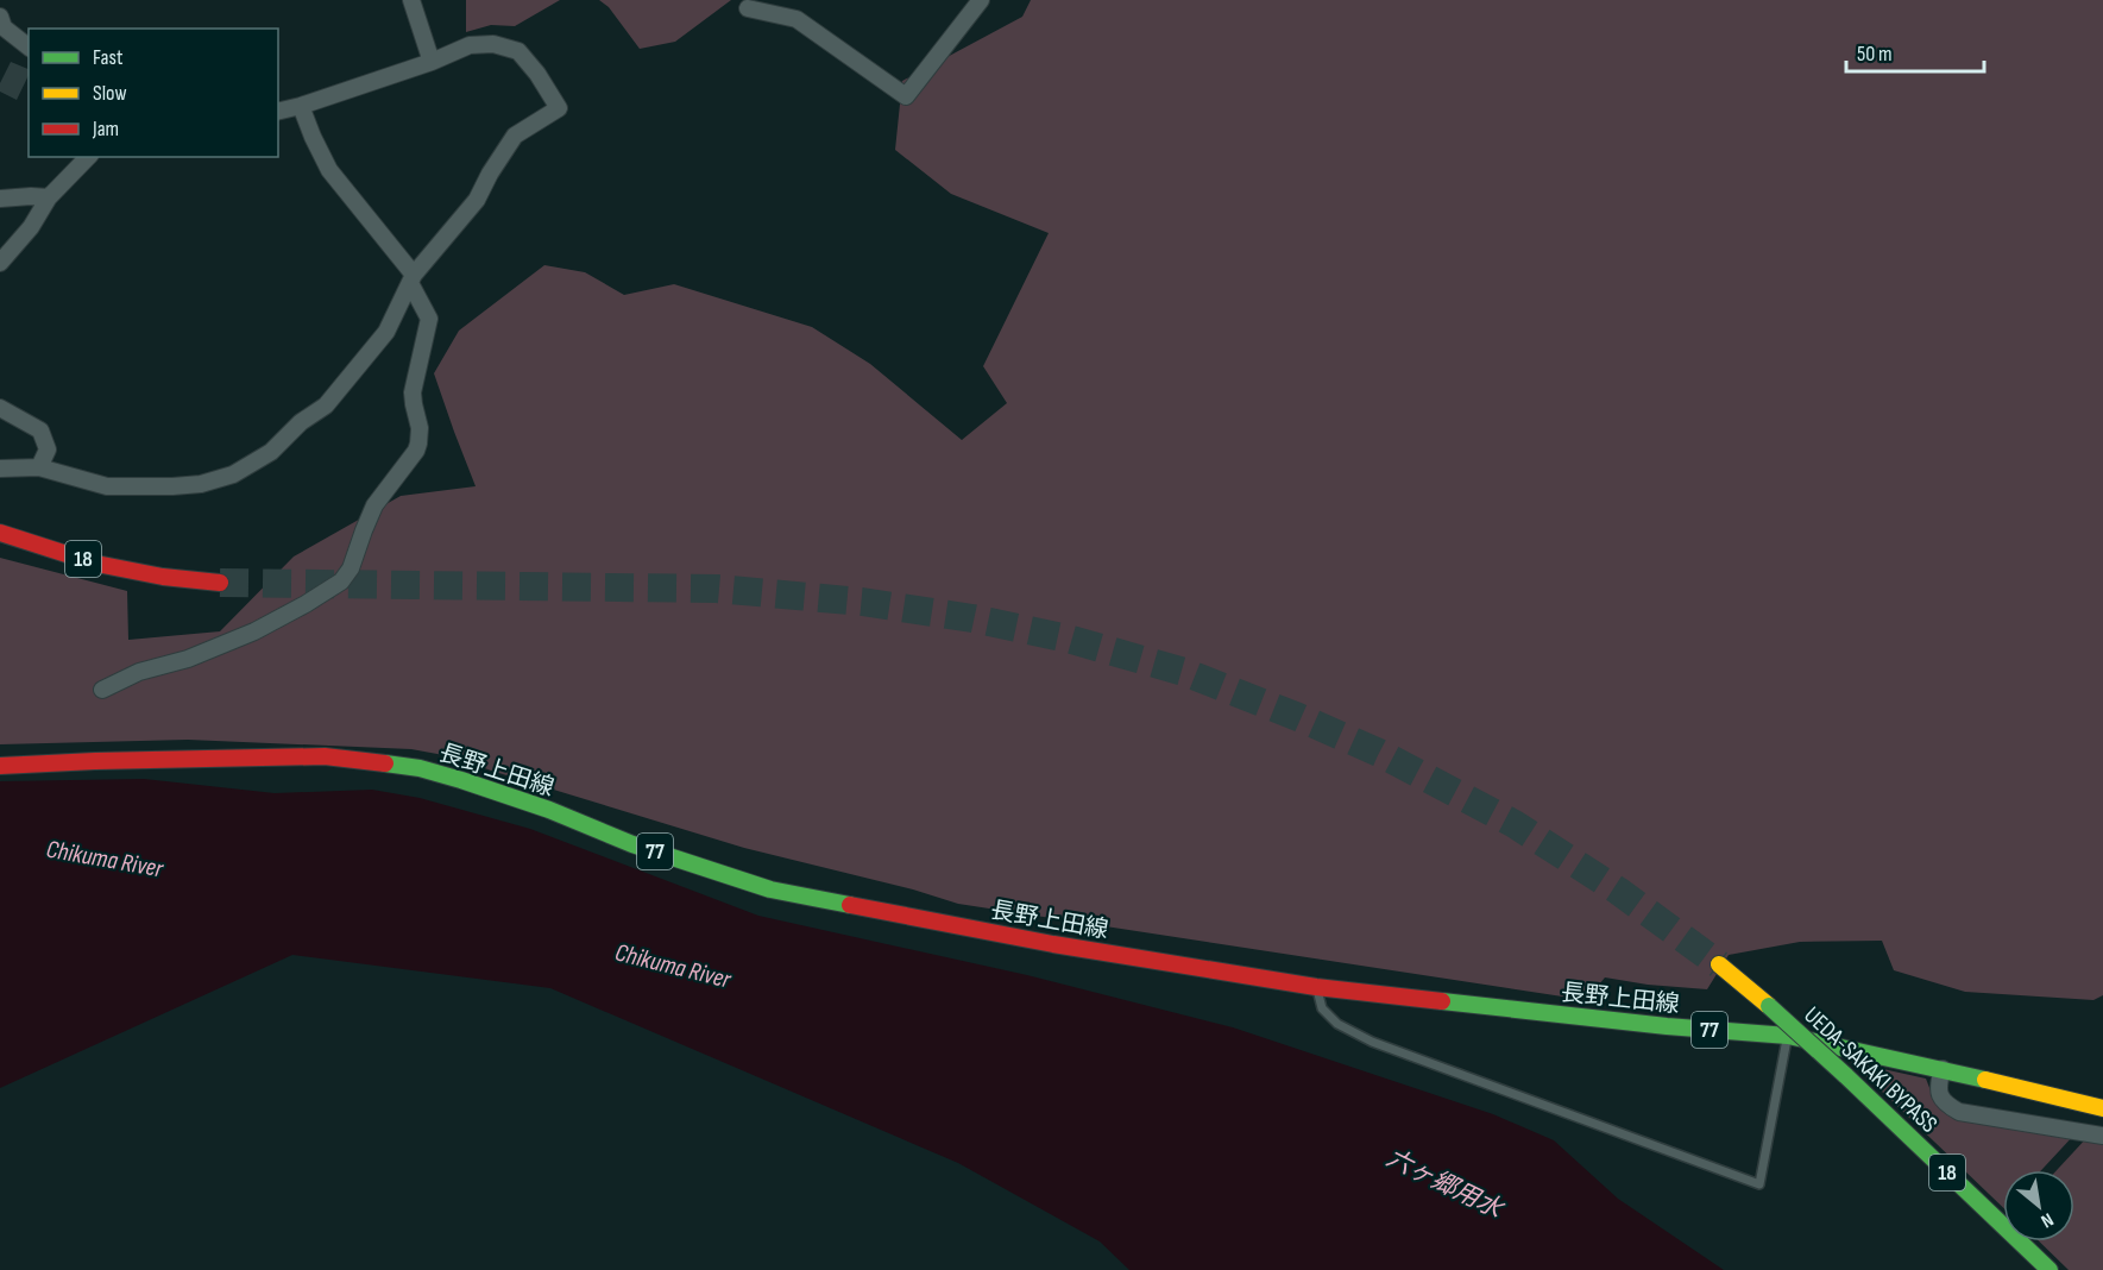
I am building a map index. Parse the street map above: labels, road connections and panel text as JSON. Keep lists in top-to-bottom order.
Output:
{
  "streets": {
    "main road": [
      "18",
      "長野上田線",
      "77",
      "UEDA-SAKAKI BYPASS"
    ]
  },
  "water": ["Chikuma River", "六ヶ郷用水"],
  "legend": ["Fast", "Slow", "Jam"],
  "scale_bar": "50 m",
  "north": "bottom right"
}
